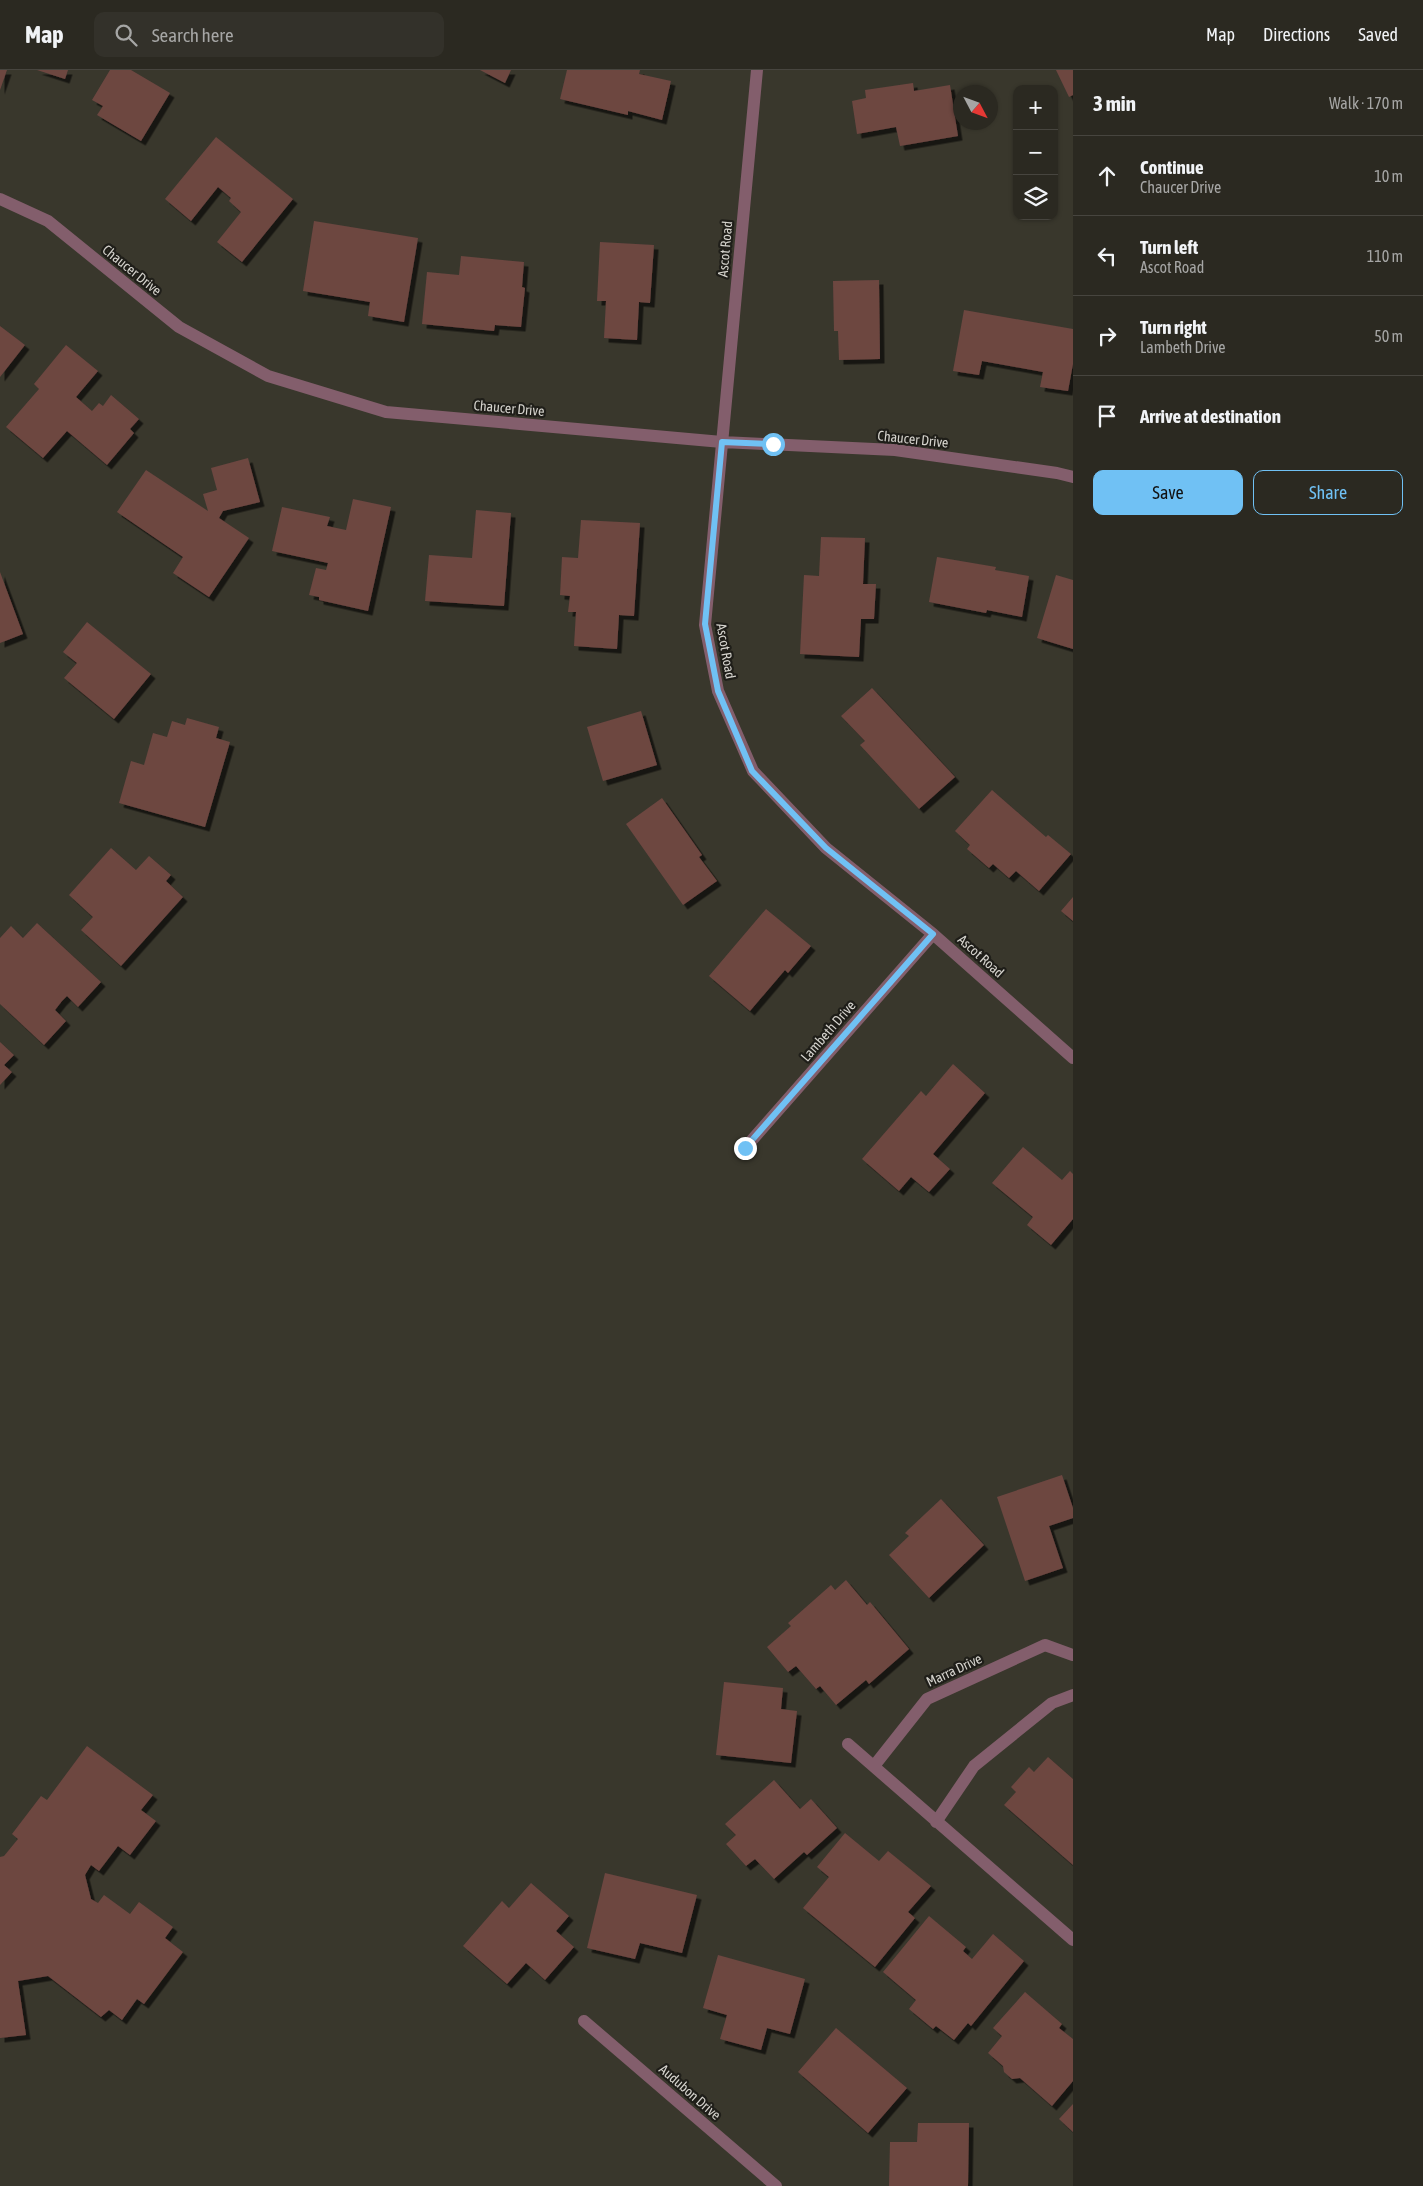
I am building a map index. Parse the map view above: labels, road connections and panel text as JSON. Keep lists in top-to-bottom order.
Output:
{
  "streets": {
    "street": [
      "Ascot Road",
      "Chaucer Drive",
      "Lambeth Drive",
      "Marra Drive",
      "Audubon Drive"
    ]
  },
  "crossings": [
    ["Ascot Road", "Chaucer Drive"],
    ["Ascot Road", "Lambeth Drive"]
  ],
  "north": "bottom right",
  "page": {
    "header": "Map",
    "search": "Search here",
    "nav": ["Map", "Directions", "Saved"],
    "heading": ["3 min", "Walk · 170 m"],
    "map_buttons": ["+", "−"],
    "list": [
      ["Continue", "Chaucer Drive", "10 m"],
      ["Turn left", "Ascot Road", "110 m"],
      ["Turn right", "Lambeth Drive", "50 m"],
      "Arrive at destination"
    ],
    "buttons": ["Save", "Share"]
  }
}
